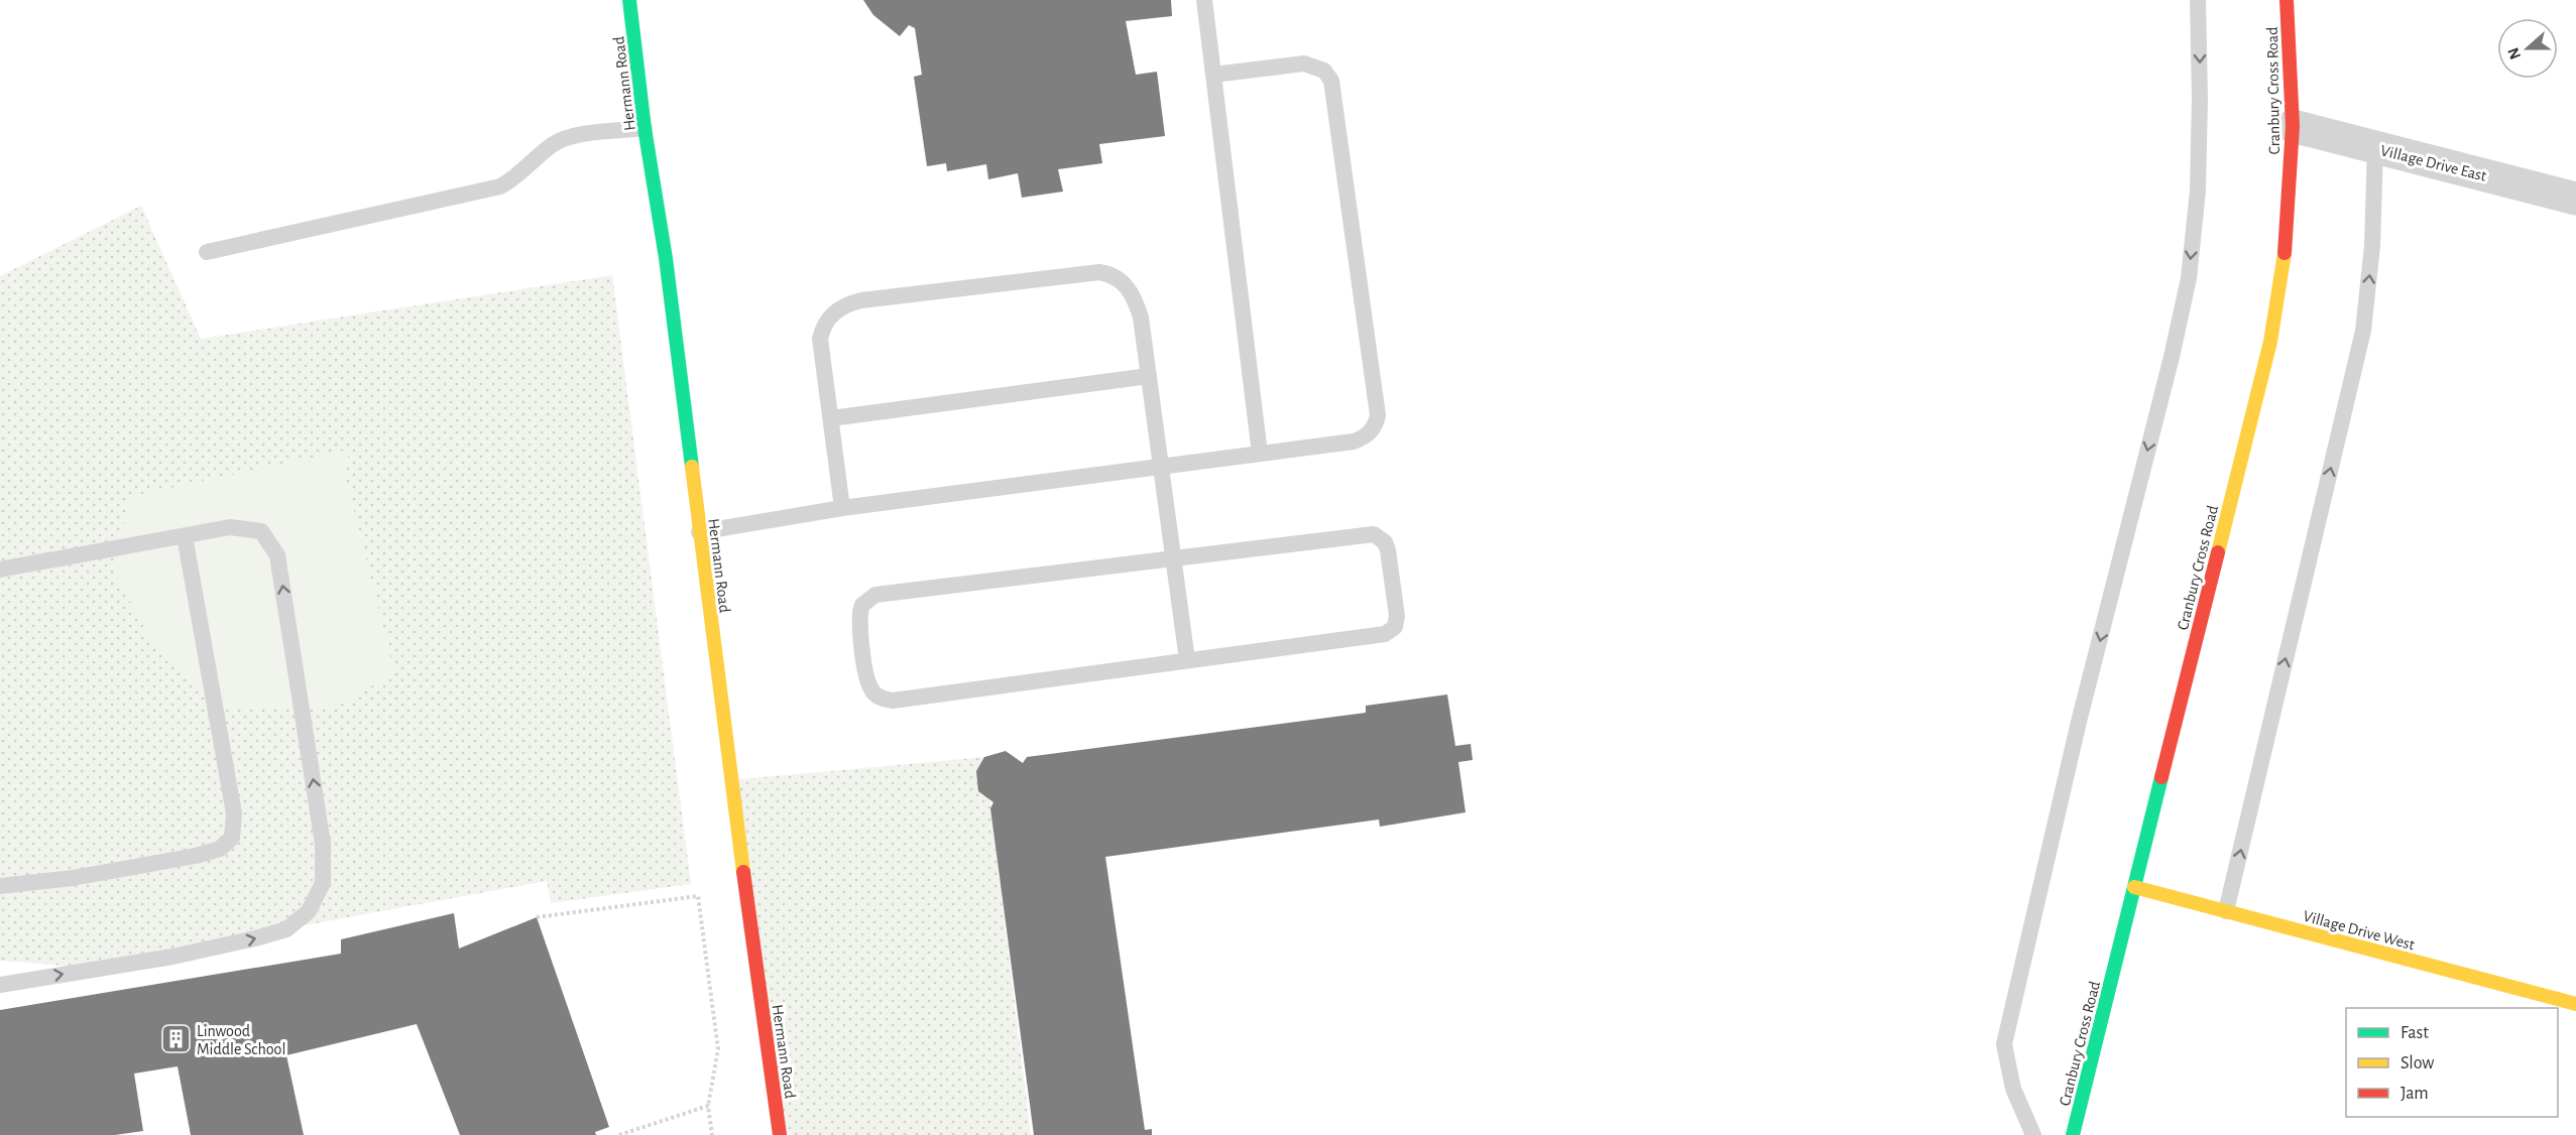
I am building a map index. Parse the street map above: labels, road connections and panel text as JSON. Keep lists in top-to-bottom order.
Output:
{
  "streets": {
    "street": [
      "Hermann Road",
      "Cranbury Cross Road",
      "Village Drive East",
      "Village Drive West"
    ]
  },
  "crossings": [
    ["Cranbury Cross Road", "Village Drive East"],
    ["Cranbury Cross Road", "Village Drive West"]
  ],
  "places": {
    "building": ["Linwood Middle School"]
  },
  "legend": ["Fast", "Slow", "Jam"],
  "north": "left"
}
